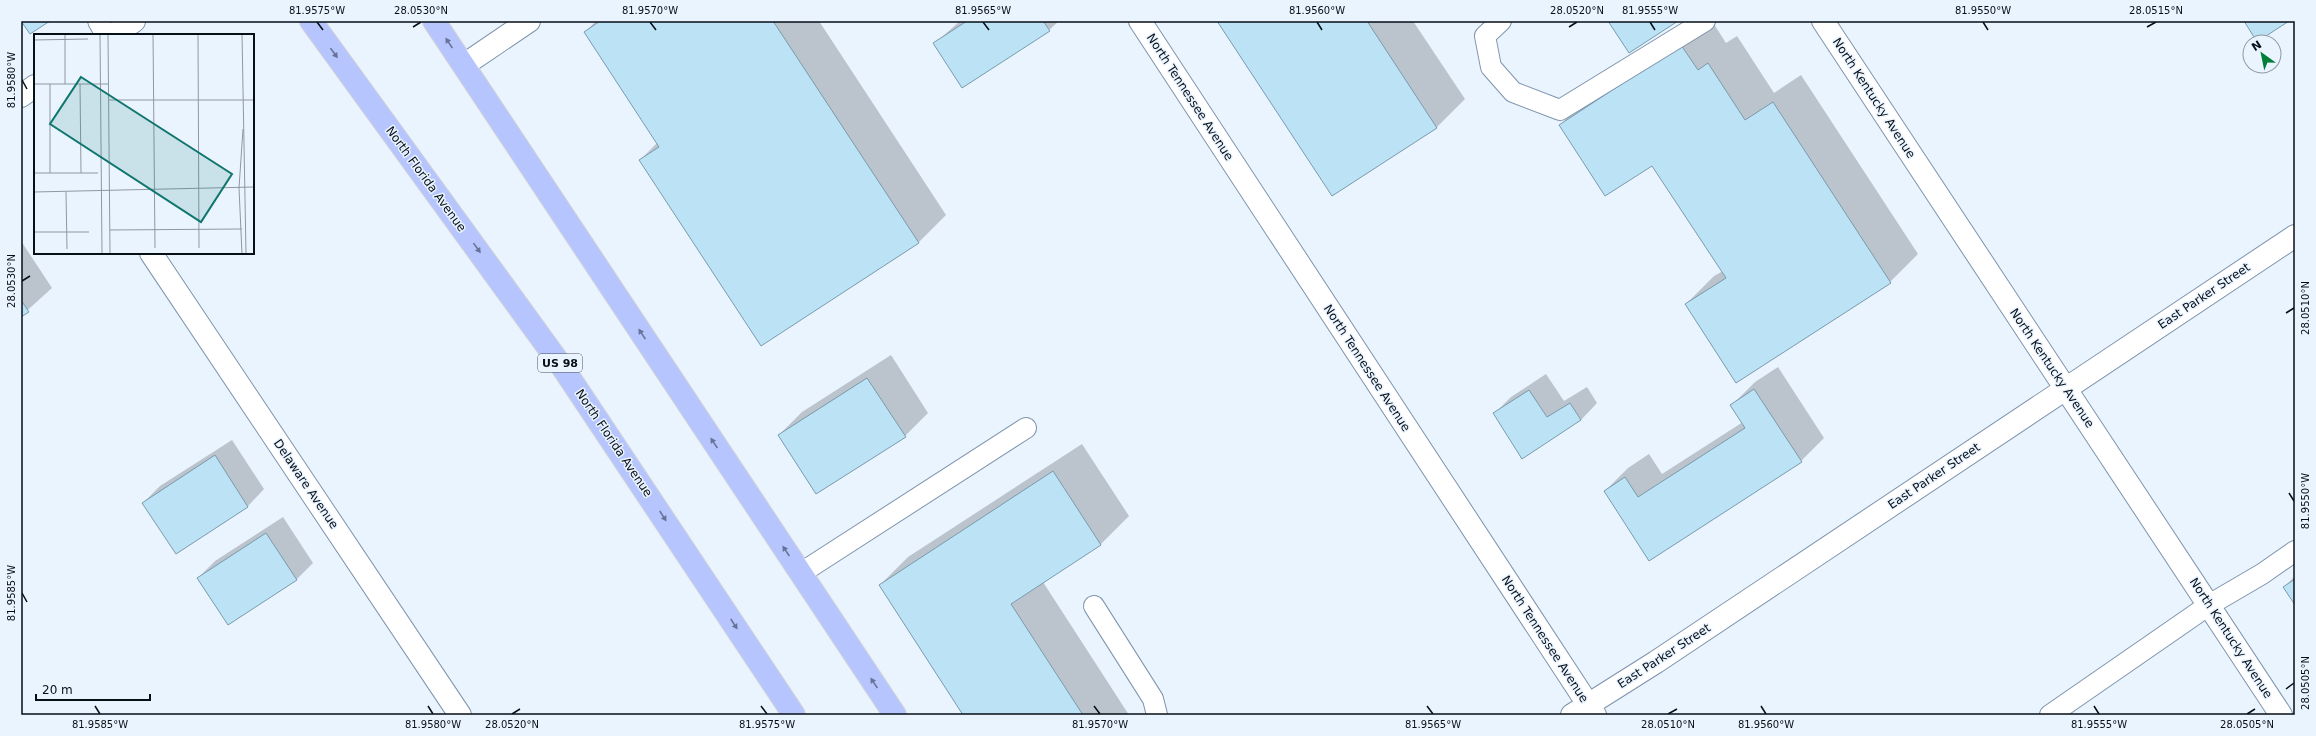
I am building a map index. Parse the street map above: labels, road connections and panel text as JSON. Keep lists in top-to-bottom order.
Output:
{
  "streets": {
    "main road": ["North Florida Avenue", "US 98"],
    "street": [
      "North Tennessee Avenue",
      "North Kentucky Avenue",
      "East Parker Street",
      "Delaware Avenue"
    ]
  },
  "crossings": [
    ["North Tennessee Avenue", "East Parker Street"],
    ["North Kentucky Avenue", "East Parker Street"]
  ],
  "scale_bar": "20 m",
  "north": "top left",
  "coordinates": [
    "81.9575°W",
    "28.0530°N",
    "81.9570°W",
    "81.9565°W",
    "81.9560°W",
    "28.0520°N",
    "81.9555°W",
    "81.9550°W",
    "28.0515°N",
    "81.9580°W",
    "28.0510°N",
    "81.9585°W",
    "28.0505°N"
  ]
}
